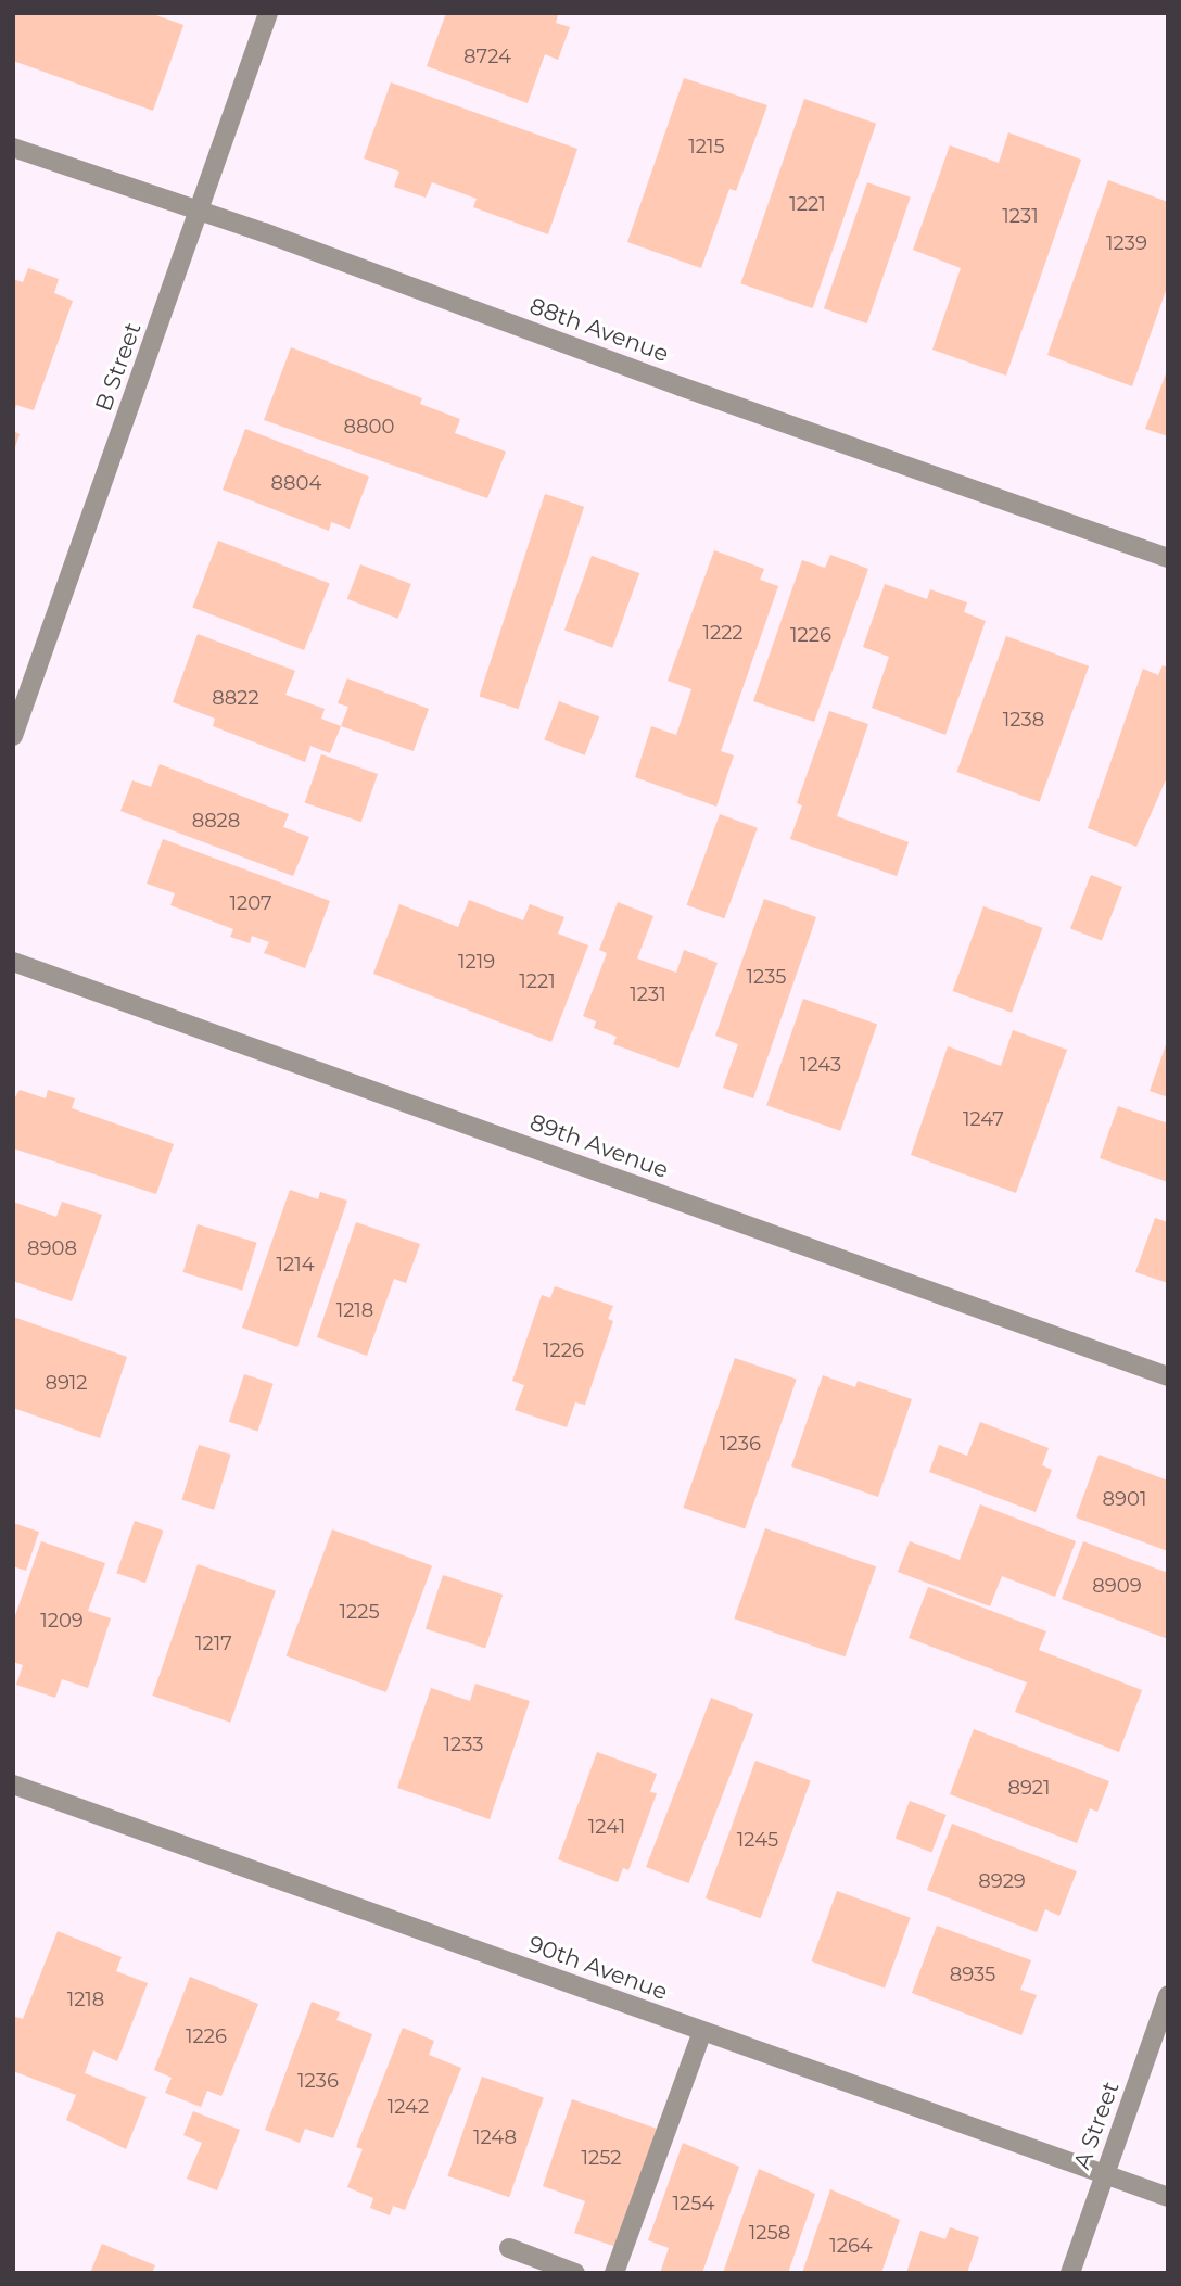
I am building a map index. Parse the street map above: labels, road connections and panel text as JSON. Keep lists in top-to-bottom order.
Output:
{
  "streets": {
    "street": [
      "88th Avenue",
      "B Street",
      "89th Avenue",
      "90th Avenue",
      "A Street"
    ]
  },
  "crossings": [
    ["88th Avenue", "B Street"],
    ["90th Avenue", "A Street"]
  ],
  "house_numbers": [
    "8724",
    "1215",
    "1221",
    "1231",
    "1239",
    "8800",
    "8804",
    "1222",
    "1226",
    "8822",
    "1238",
    "8828",
    "1207",
    "1219",
    "1235",
    "1221",
    "1231",
    "1243",
    "1247",
    "8908",
    "1214",
    "1218",
    "1226",
    "8912",
    "1236",
    "8901",
    "8909",
    "1225",
    "1209",
    "1217",
    "1233",
    "8921",
    "1241",
    "1245",
    "8929",
    "8935",
    "1218",
    "1226",
    "1236",
    "1242",
    "1248",
    "1252",
    "1254",
    "1258",
    "1264"
  ]
}
